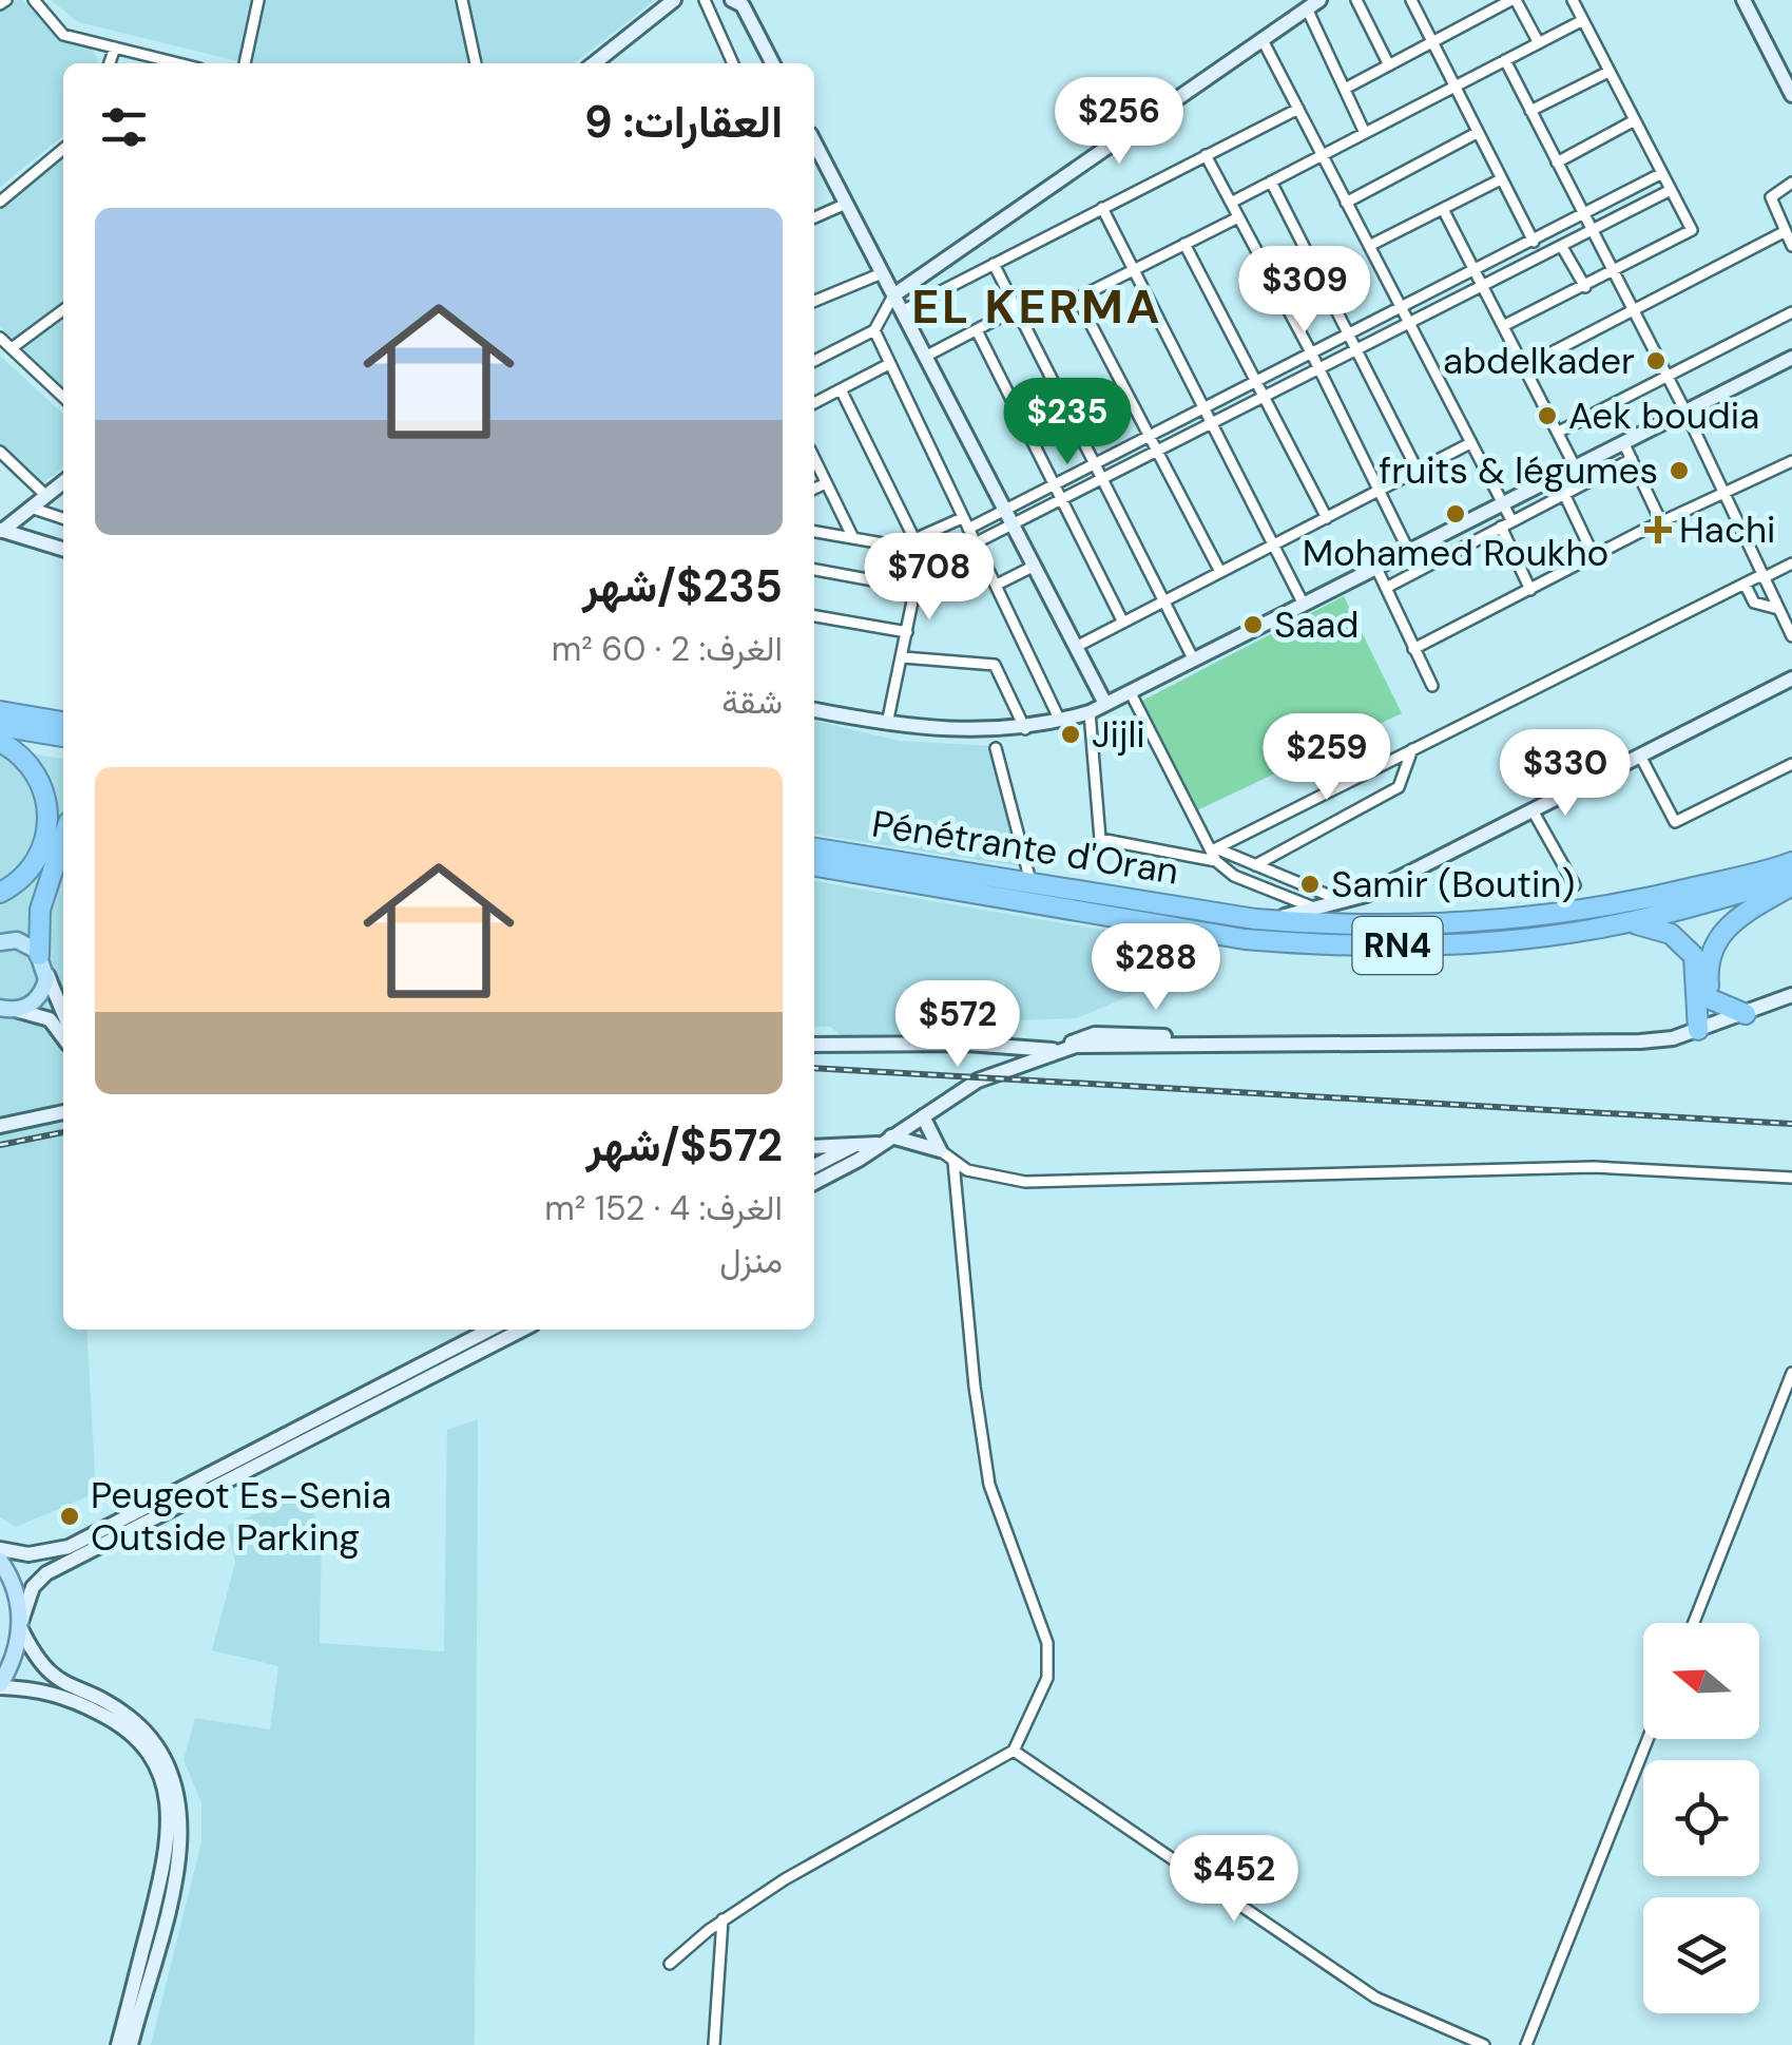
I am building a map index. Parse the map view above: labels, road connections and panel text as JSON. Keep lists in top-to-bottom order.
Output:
{
  "streets": {
    "highway": ["Pénétrante d'Oran", "RN4"]
  },
  "districts": ["EL KERMA"],
  "places": {
    "other": [
      "abdelkader",
      "Aek boudia",
      "fruits & légumes",
      "Mohamed Roukho",
      "Saad",
      "Jijli",
      "Samir (Boutin)",
      "Peugeot Es-Senia Outside Parking"
    ],
    "health": ["Hachi"]
  },
  "north": "left",
  "page": {
    "heading": "العقارات: 9",
    "price": [
      "$256",
      "$309",
      "$235",
      "$708",
      "$259",
      "$330",
      "$288",
      "$572",
      "$452"
    ],
    "list": [
      {
        "name": "$235/شهر",
        "note": "الغرف: 2 · 60 m² · شقة"
      },
      {
        "name": "$572/شهر",
        "note": "الغرف: 4 · 152 m² · منزل"
      }
    ]
  }
}
